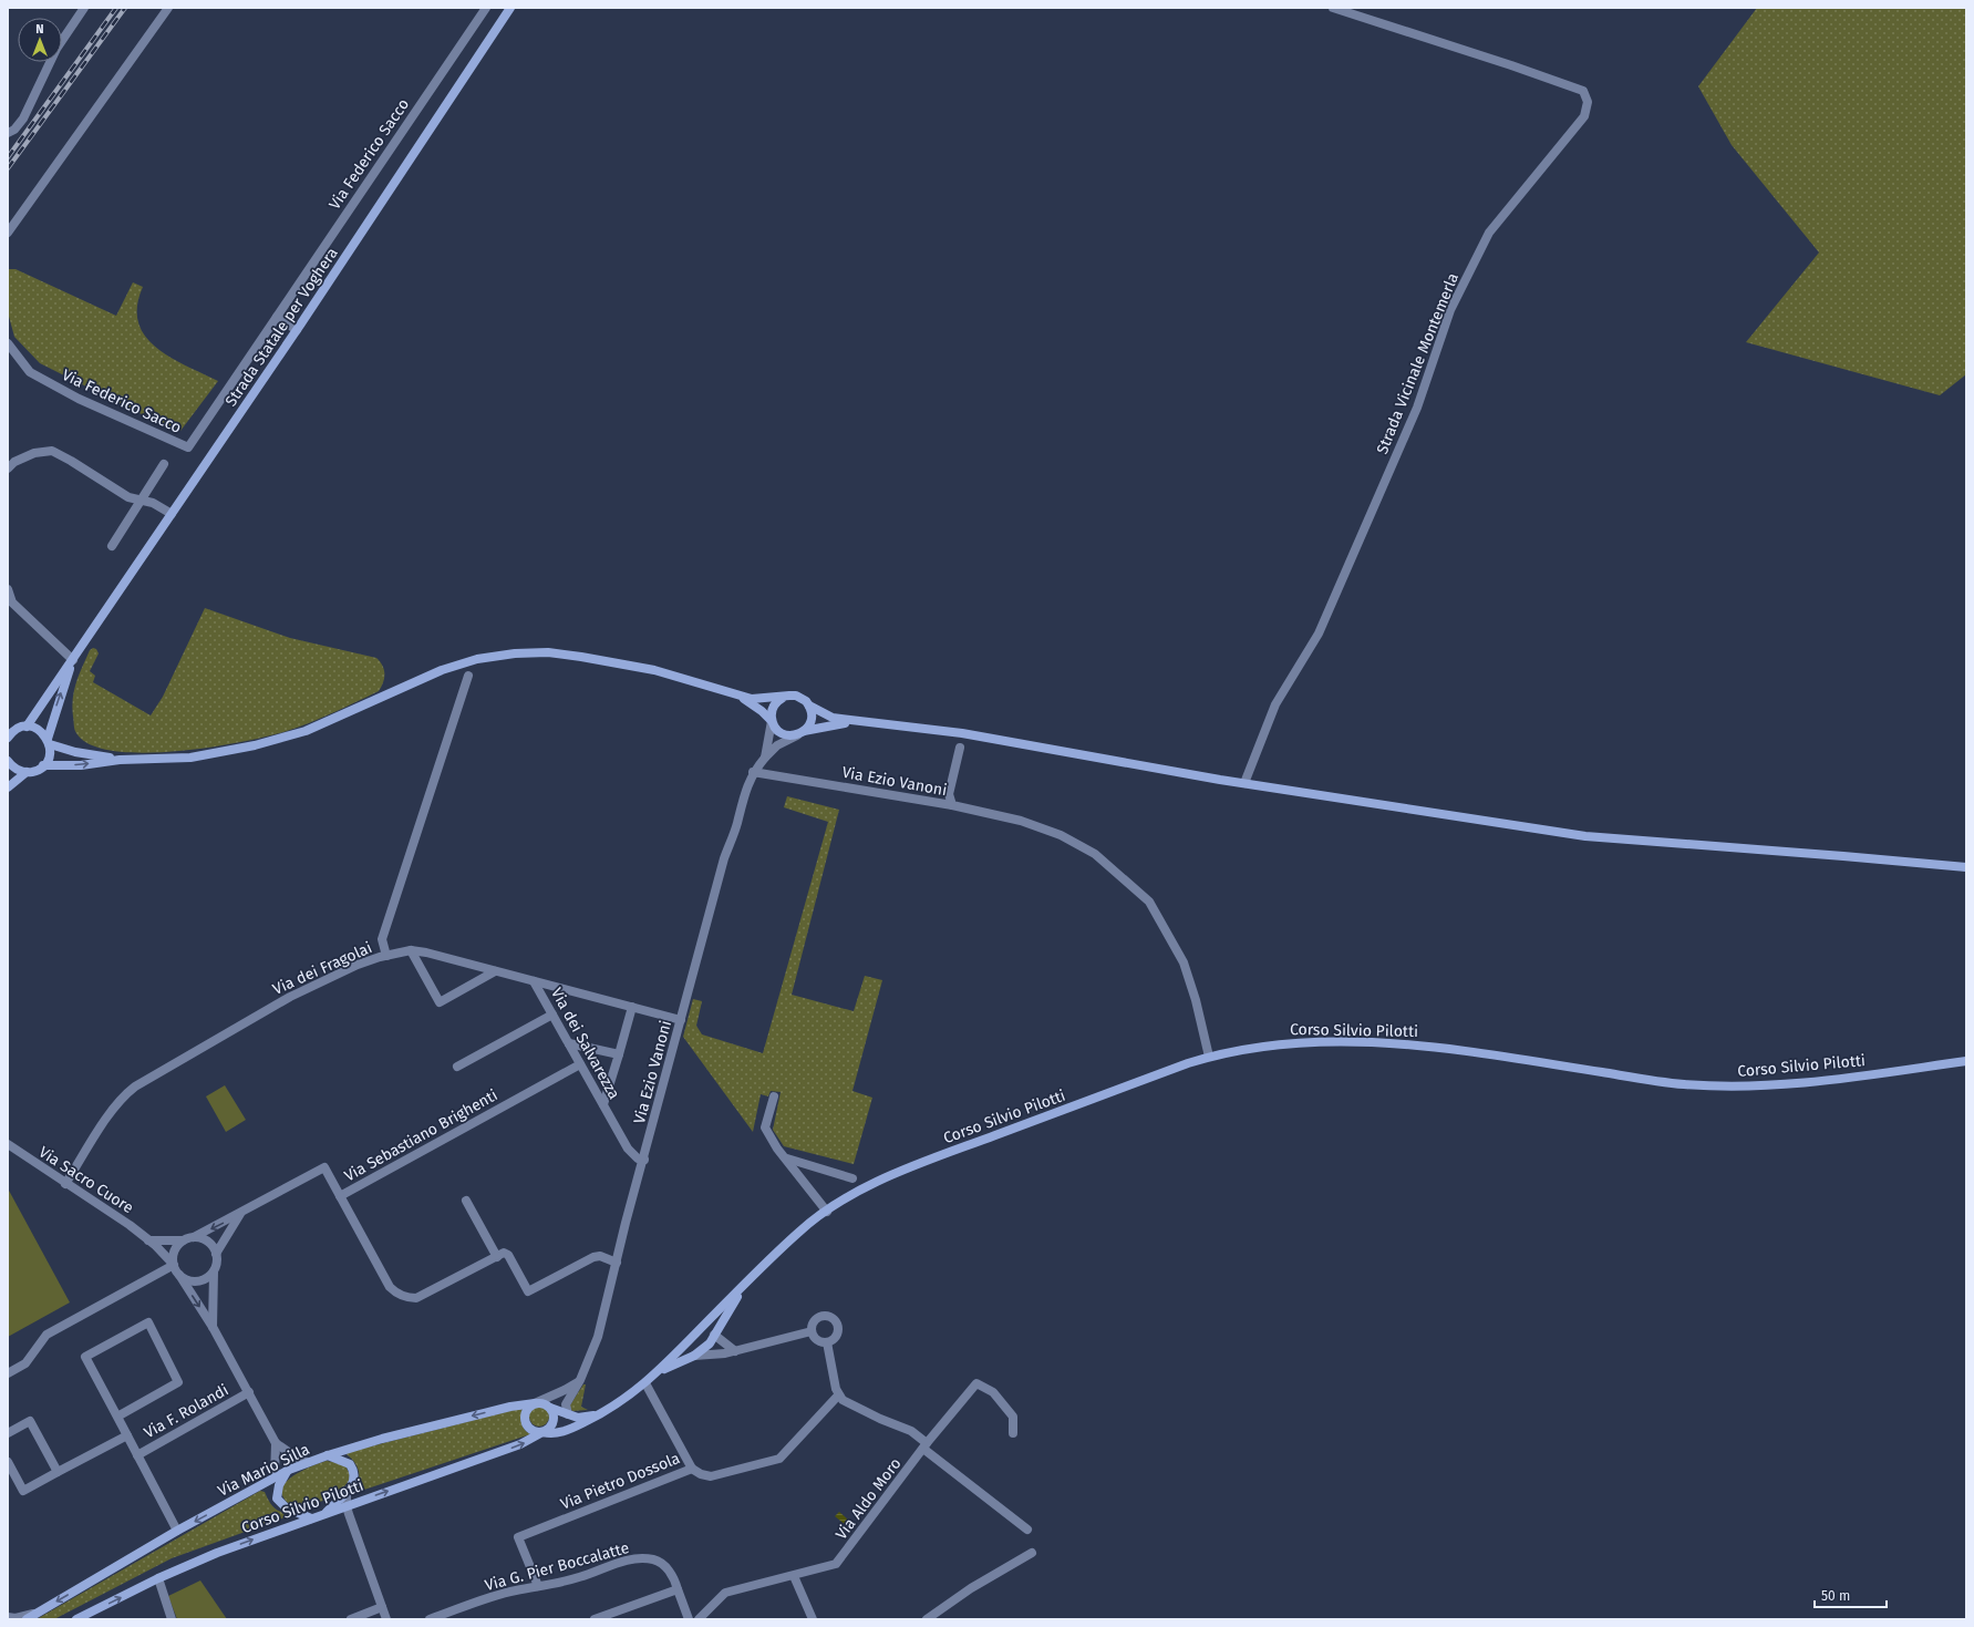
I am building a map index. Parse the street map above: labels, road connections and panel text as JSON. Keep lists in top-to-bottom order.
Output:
{
  "streets": {
    "main road": ["Strada Statale per Voghera", "Corso Silvio Pilotti", "Via Mario Silla"],
    "street": [
      "Via Federico Sacco",
      "Strada Vicinale Montemerla",
      "Via Ezio Vanoni",
      "Via dei Fragolai",
      "Via dei Salvarezza",
      "Via Sebastiano Brighenti",
      "Via Sacro Cuore",
      "Via F. Rolandi",
      "Via Pietro Dossola",
      "Via Aldo Moro",
      "Via G. Pier Boccalatte"
    ]
  },
  "crossings": [
    ["Via Ezio Vanoni", "Via dei Fragolai"],
    ["Via Ezio Vanoni", "Corso Silvio Pilotti"],
    ["Via Ezio Vanoni", "Via dei Salvarezza"],
    ["Via dei Fragolai", "Via dei Salvarezza"],
    ["Via dei Fragolai", "Via Sacro Cuore"],
    ["Corso Silvio Pilotti", "Via Mario Silla"],
    ["Corso Silvio Pilotti", "Via Pietro Dossola"],
    ["Via dei Salvarezza", "Via Sebastiano Brighenti"],
    ["Via Sebastiano Brighenti", "Via Sacro Cuore"],
    ["Via Pietro Dossola", "Via G. Pier Boccalatte"]
  ],
  "one_way": ["Via Mario Silla"],
  "scale_bar": "50 m",
  "north": "top"
}
